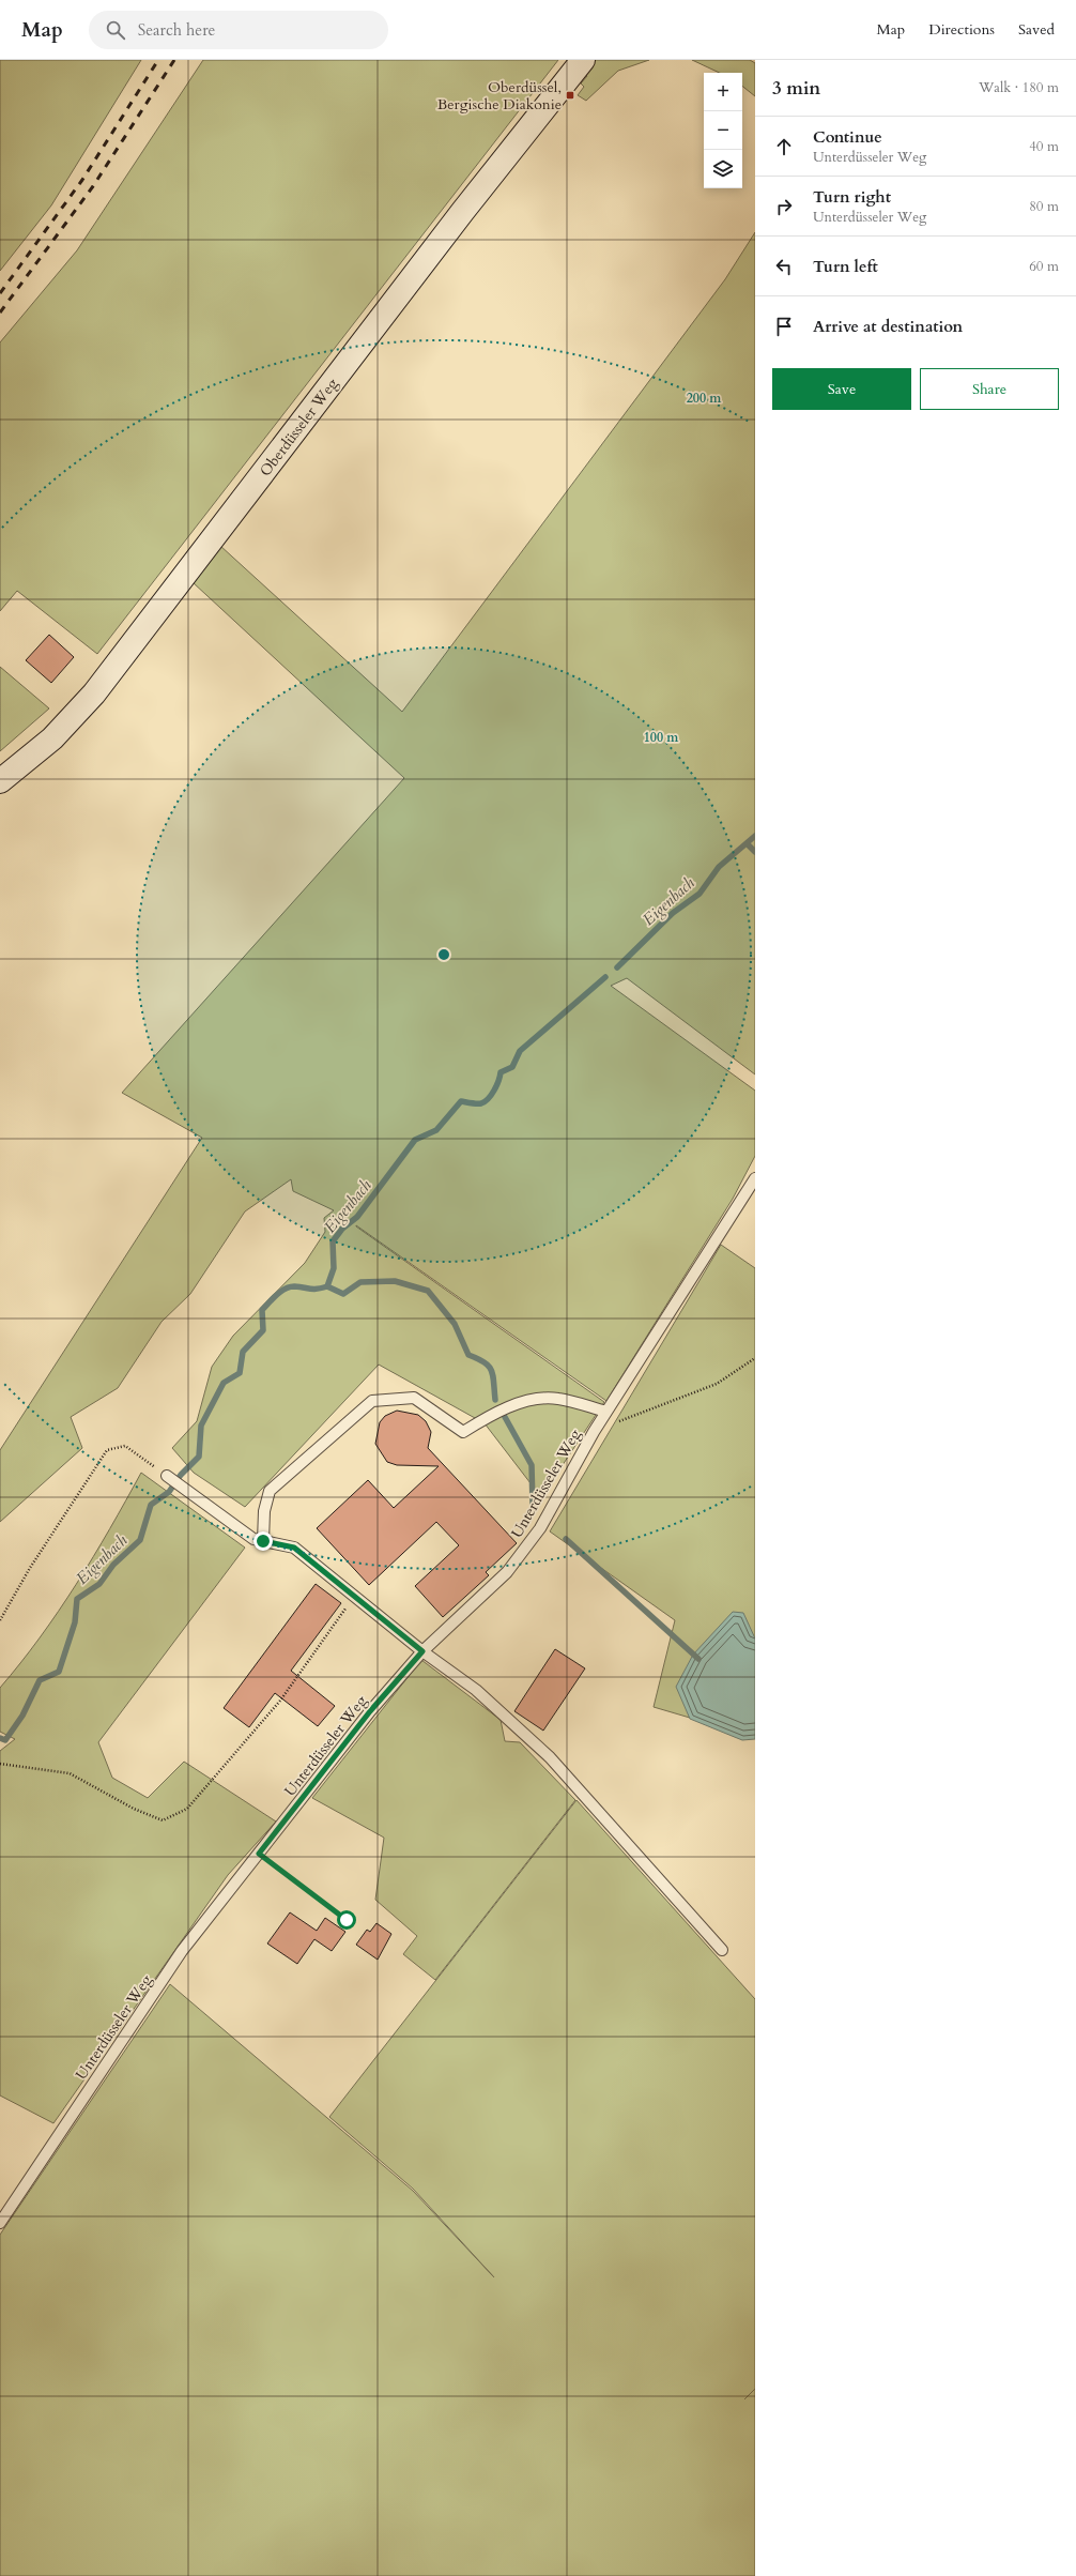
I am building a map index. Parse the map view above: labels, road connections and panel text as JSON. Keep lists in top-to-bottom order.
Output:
{
  "streets": {
    "street": ["Oberdüsseler Weg"],
    "lane": ["Unterdüsseler Weg"]
  },
  "water": ["Eigenbach"],
  "places": {
    "transit": ["Oberdüssel, Bergische Diakonie"]
  },
  "page": {
    "header": "Map",
    "search": "Search here",
    "nav": ["Map", "Directions", "Saved"],
    "heading": ["3 min", "Walk · 180 m"],
    "map_buttons": ["+", "−"],
    "list": [
      ["Continue", "Unterdüsseler Weg", "40 m"],
      ["Turn right", "Unterdüsseler Weg", "80 m"],
      ["Turn left", "60 m"],
      "Arrive at destination"
    ],
    "buttons": ["Save", "Share"]
  },
  "rings": ["200 m", "100 m"]
}
